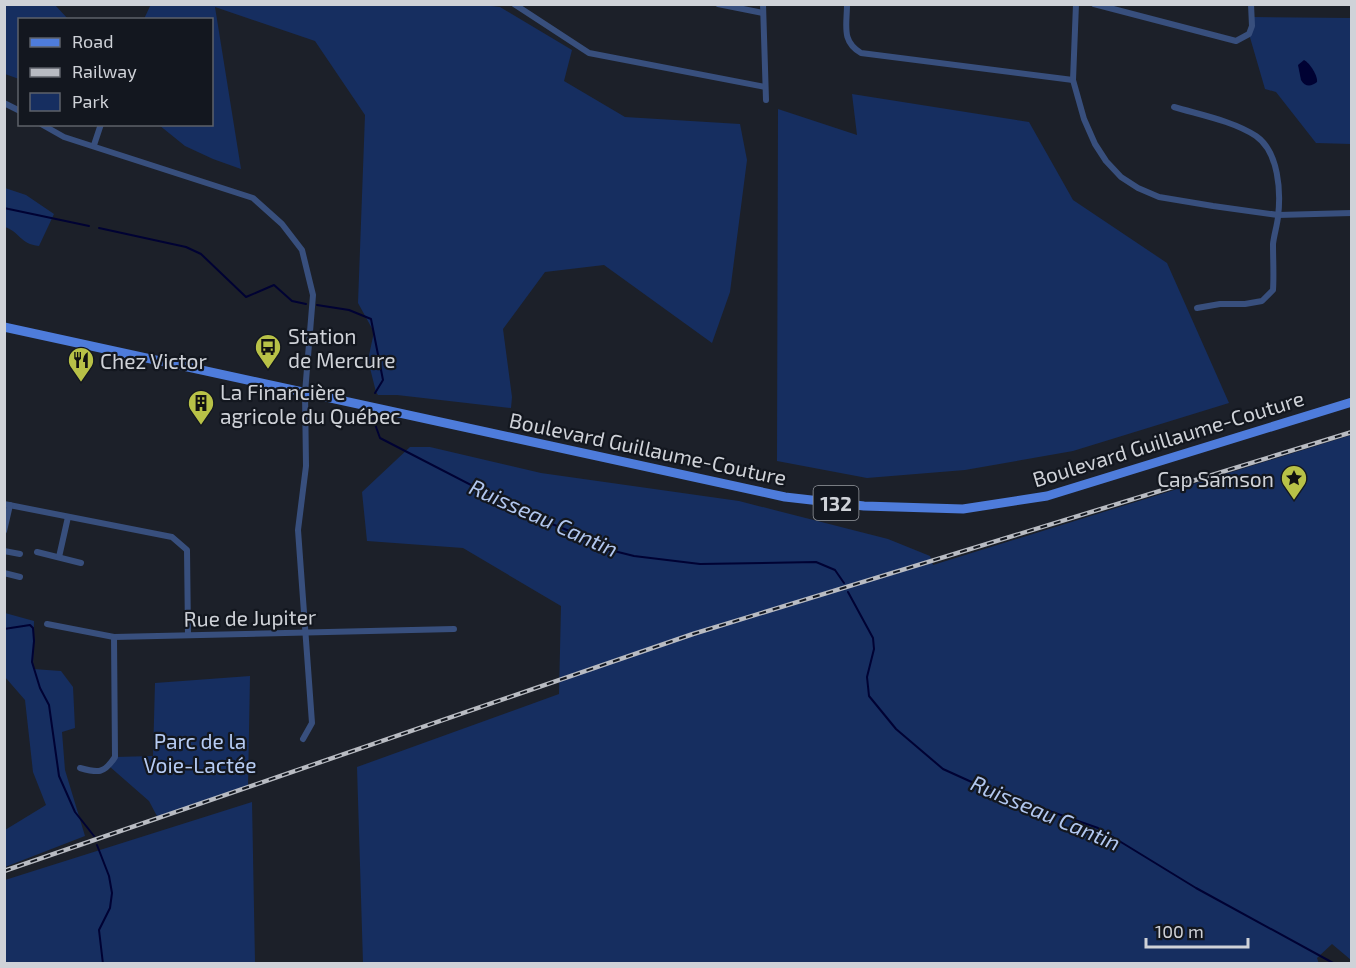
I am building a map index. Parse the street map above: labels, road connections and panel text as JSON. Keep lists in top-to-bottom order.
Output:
{
  "streets": {
    "main road": ["Boulevard Guillaume-Couture", "132"],
    "street": ["Rue de Jupiter"]
  },
  "water": ["Ruisseau Cantin"],
  "parks": ["Parc de la Voie-Lactée"],
  "places": {
    "bus stop": ["Station de Mercure"],
    "restaurant": ["Chez Victor"],
    "building": ["La Financière agricole du Québec"],
    "place": ["Cap Samson"]
  },
  "legend": ["Road", "Railway", "Park"],
  "scale_bar": "100 m"
}
